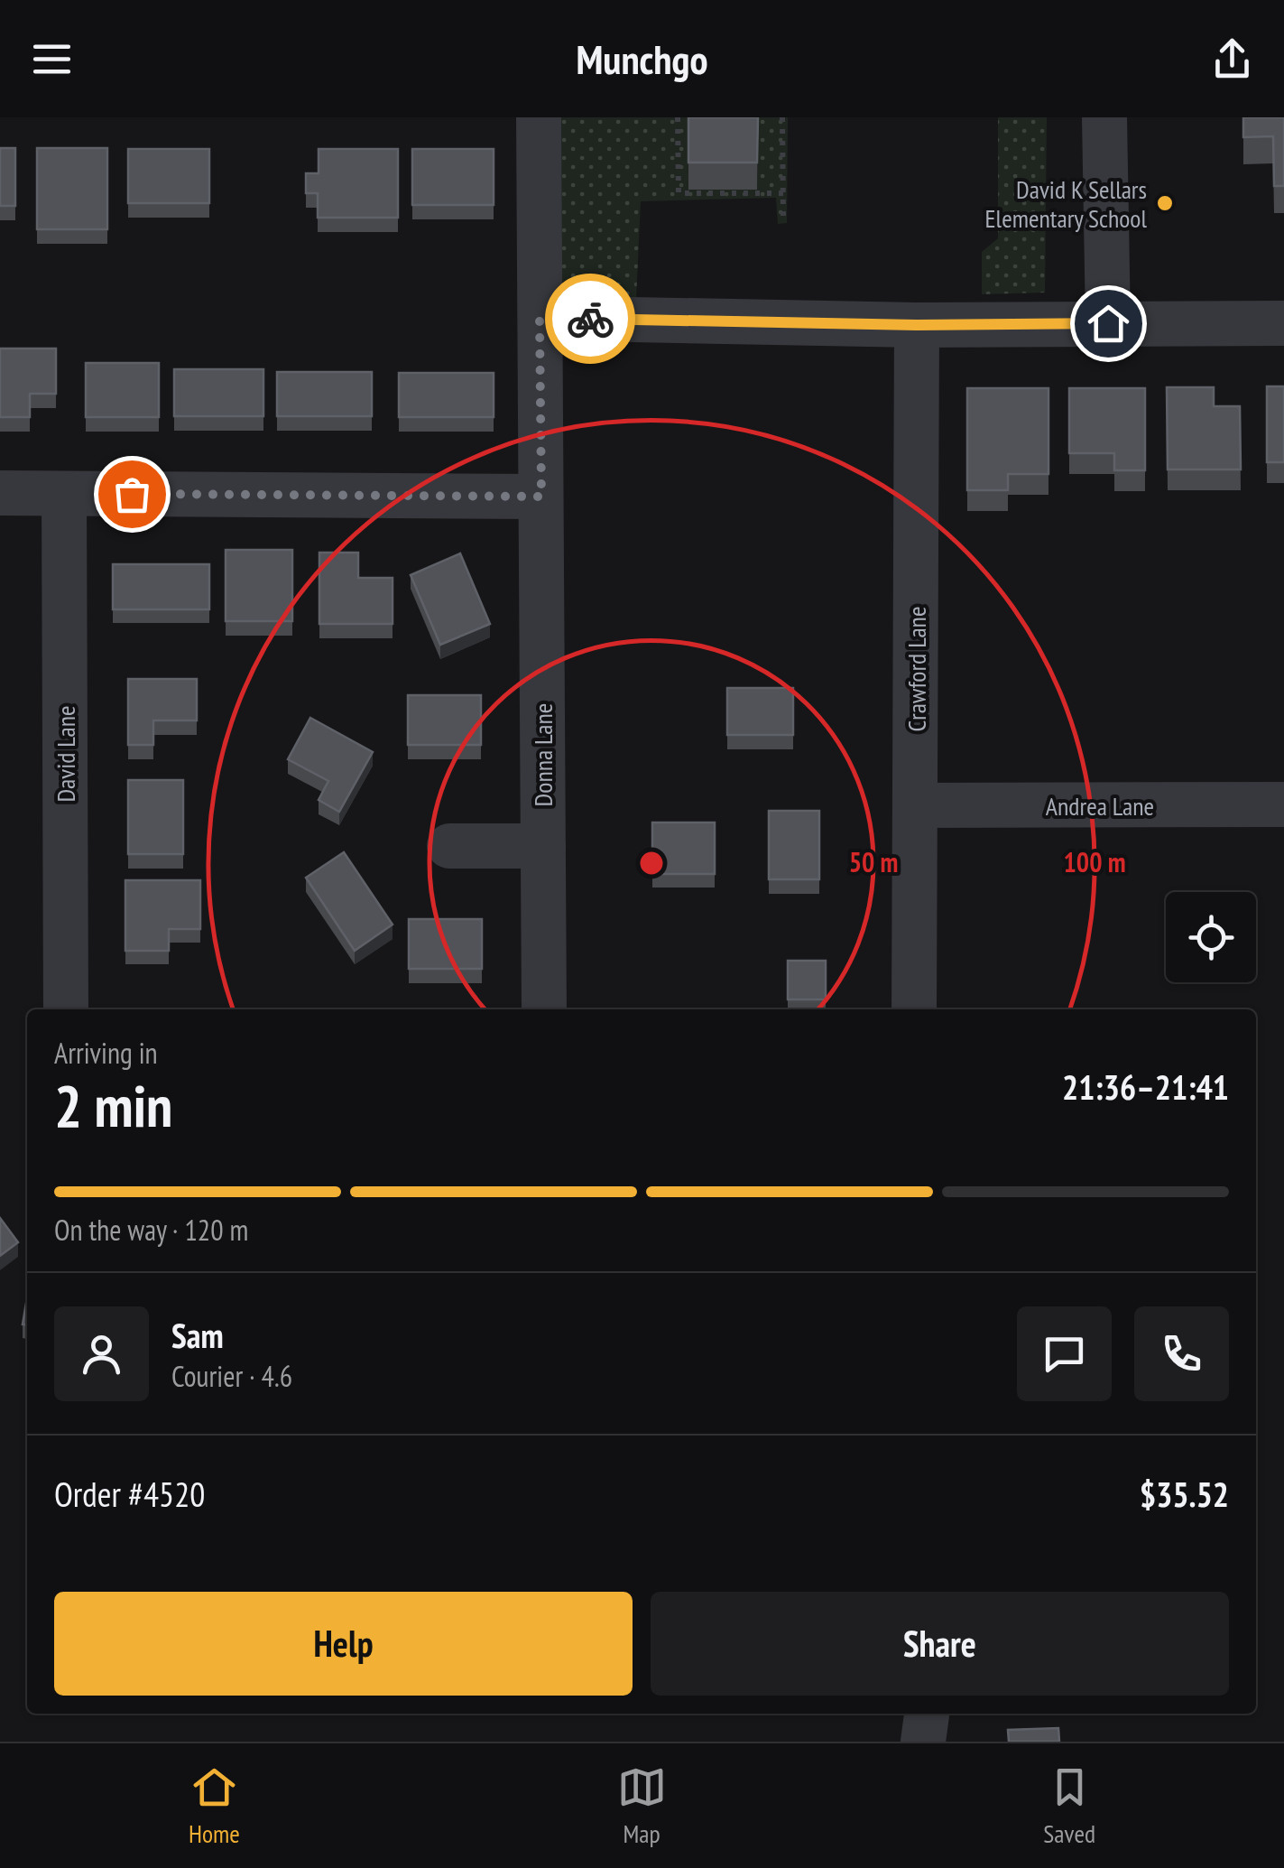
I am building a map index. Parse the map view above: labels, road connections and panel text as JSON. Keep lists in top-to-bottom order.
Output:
{
  "streets": {
    "street": [
      "Crawford Lane",
      "David Lane",
      "Donna Lane",
      "Andrea Lane"
    ]
  },
  "crossings": [
    ["Crawford Lane", "Andrea Lane"]
  ],
  "places": ["David K Sellars Elementary School"],
  "page": {
    "header": "Munchgo",
    "heading": ["2 min", "Arriving in", "21:36–21:41"],
    "panel": [
      "Sam",
      "Courier · 4.6",
      "Order #4520",
      "$35.52"
    ],
    "bar": "On the way · 120 m",
    "buttons": ["Help", "Share"],
    "tabs": ["Home", "Map", "Saved"]
  },
  "rings": ["50 m", "100 m"]
}
